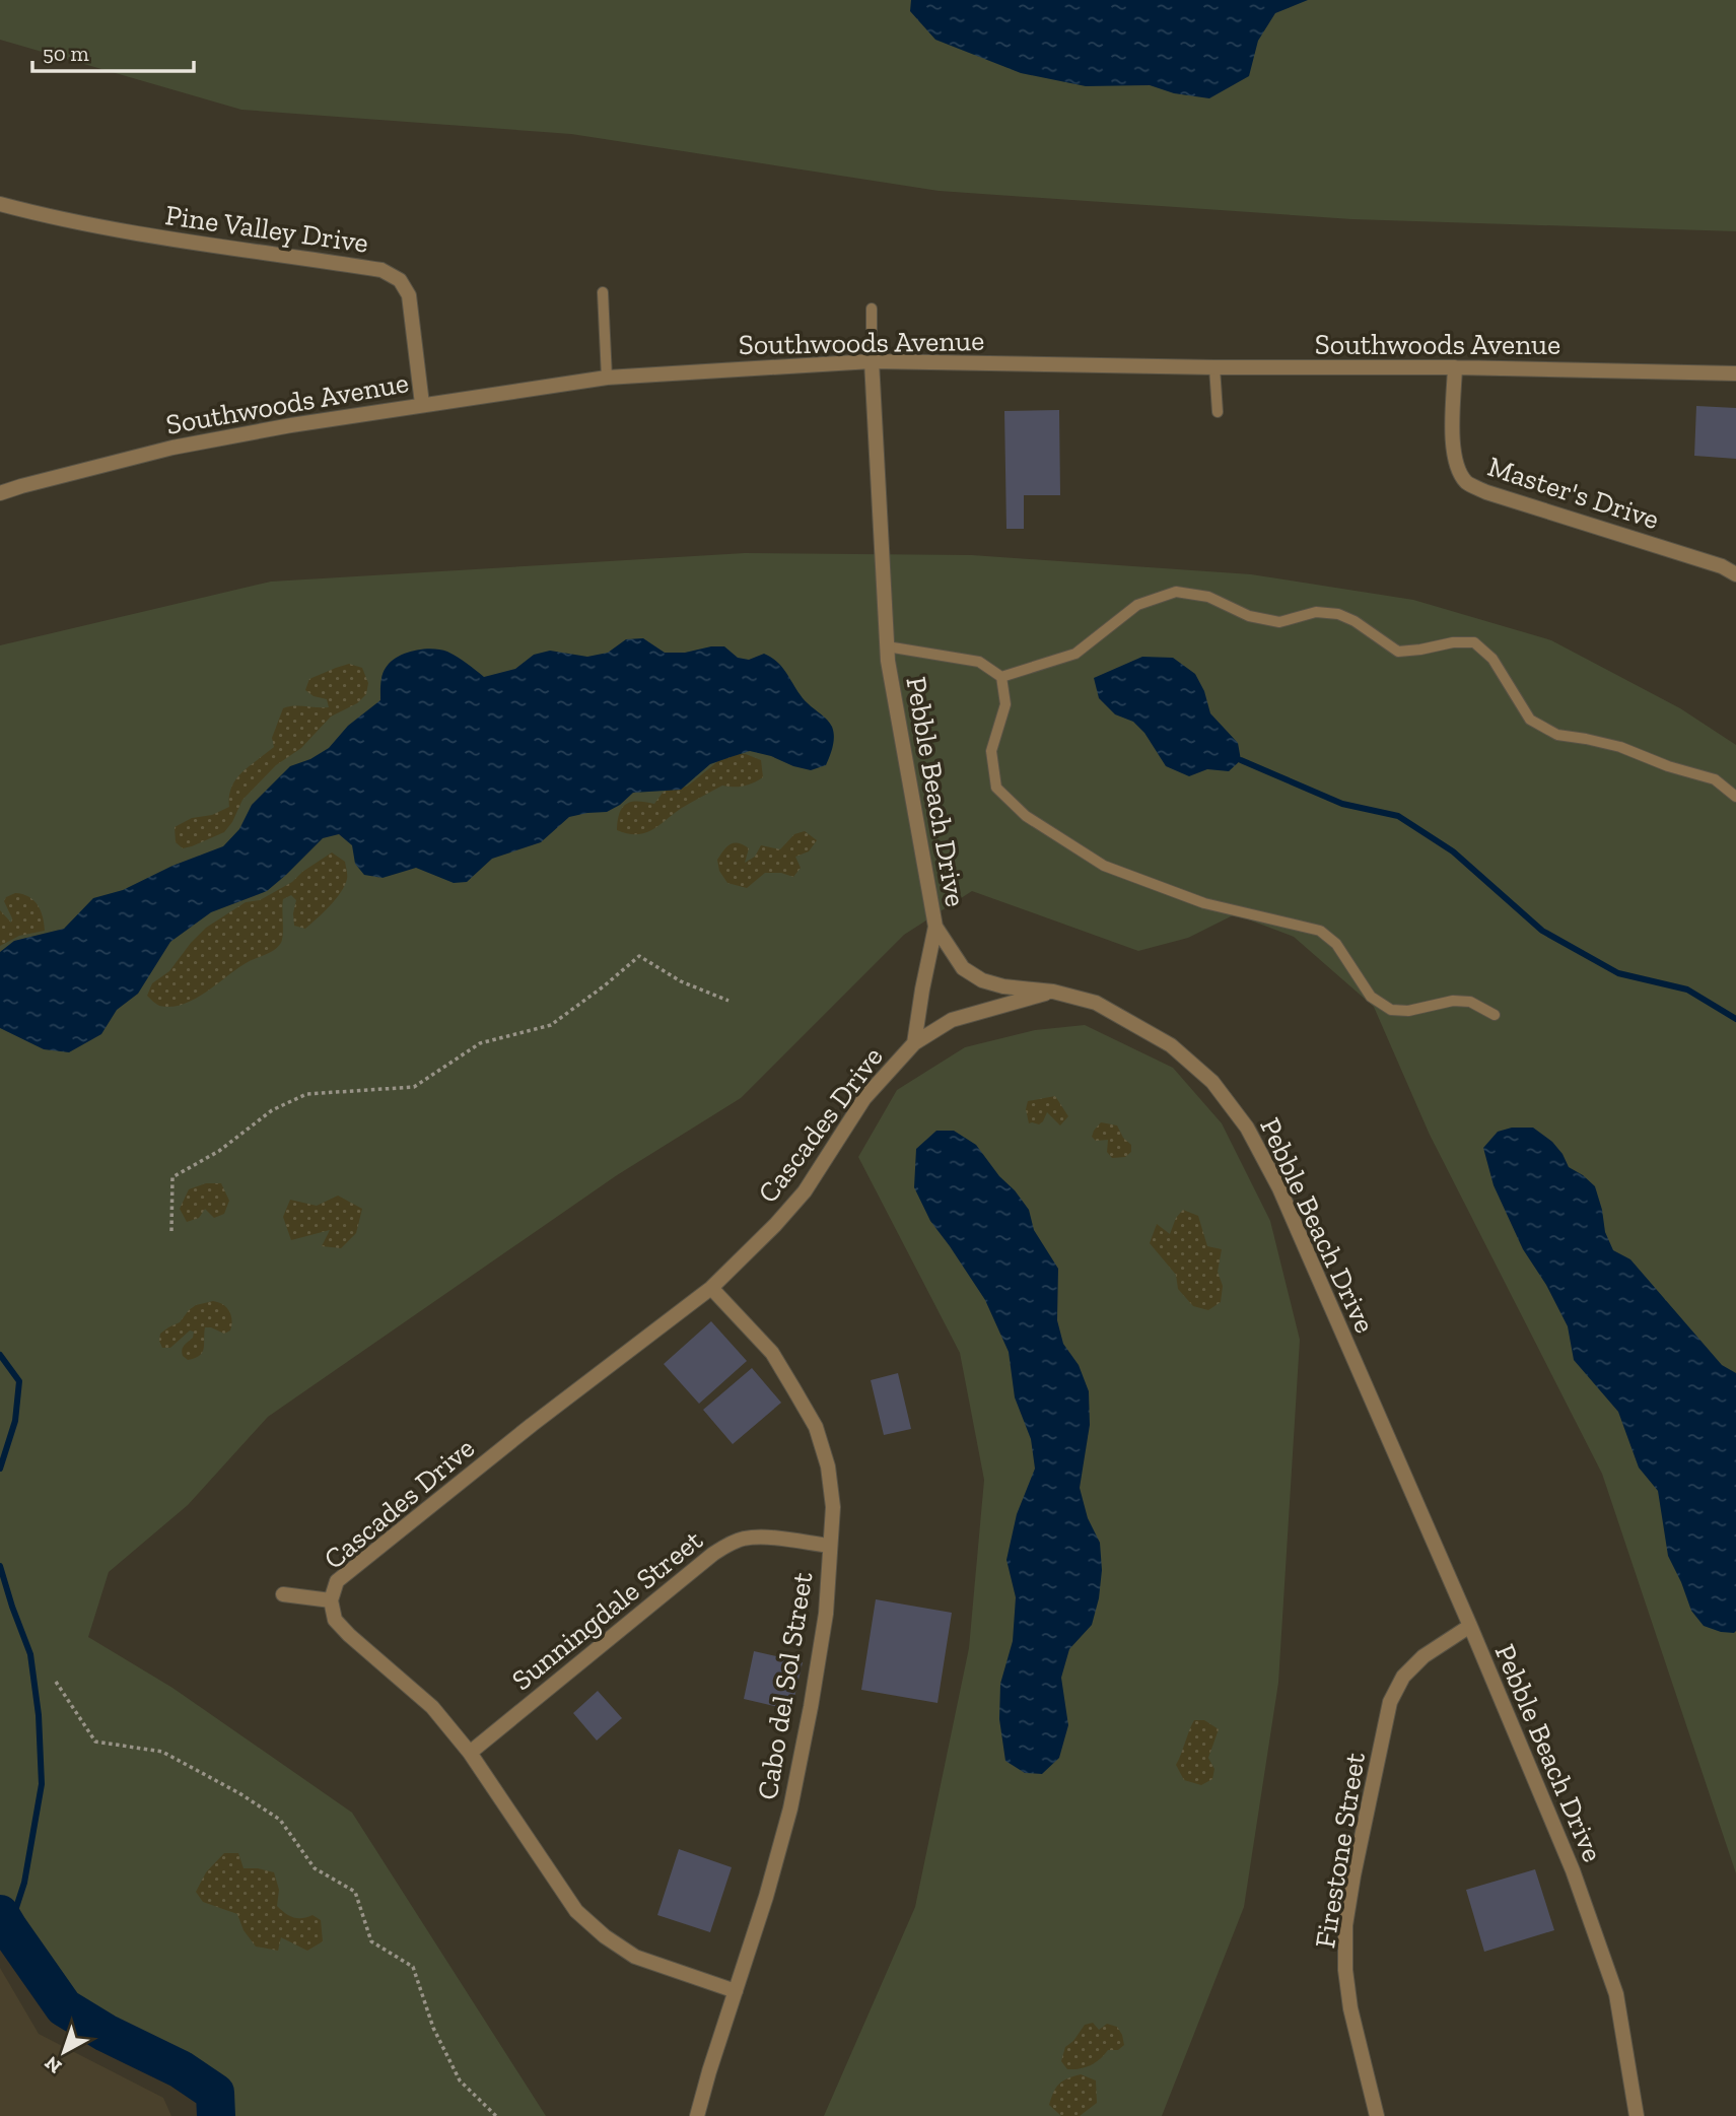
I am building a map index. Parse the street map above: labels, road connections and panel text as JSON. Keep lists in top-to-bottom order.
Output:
{
  "streets": {
    "street": [
      "Pine Valley Drive",
      "Southwoods Avenue",
      "Master's Drive",
      "Pebble Beach Drive",
      "Cascades Drive",
      "Sunningdale Street",
      "Cabo del Sol Street",
      "Firestone Street"
    ]
  },
  "crossings": [
    ["Pine Valley Drive", "Southwoods Avenue"],
    ["Southwoods Avenue", "Master's Drive"],
    ["Southwoods Avenue", "Pebble Beach Drive"],
    ["Pebble Beach Drive", "Cascades Drive"],
    ["Pebble Beach Drive", "Firestone Street"],
    ["Cascades Drive", "Sunningdale Street"],
    ["Cascades Drive", "Cabo del Sol Street"],
    ["Sunningdale Street", "Cabo del Sol Street"]
  ],
  "scale_bar": "50 m",
  "north": "bottom left"
}
